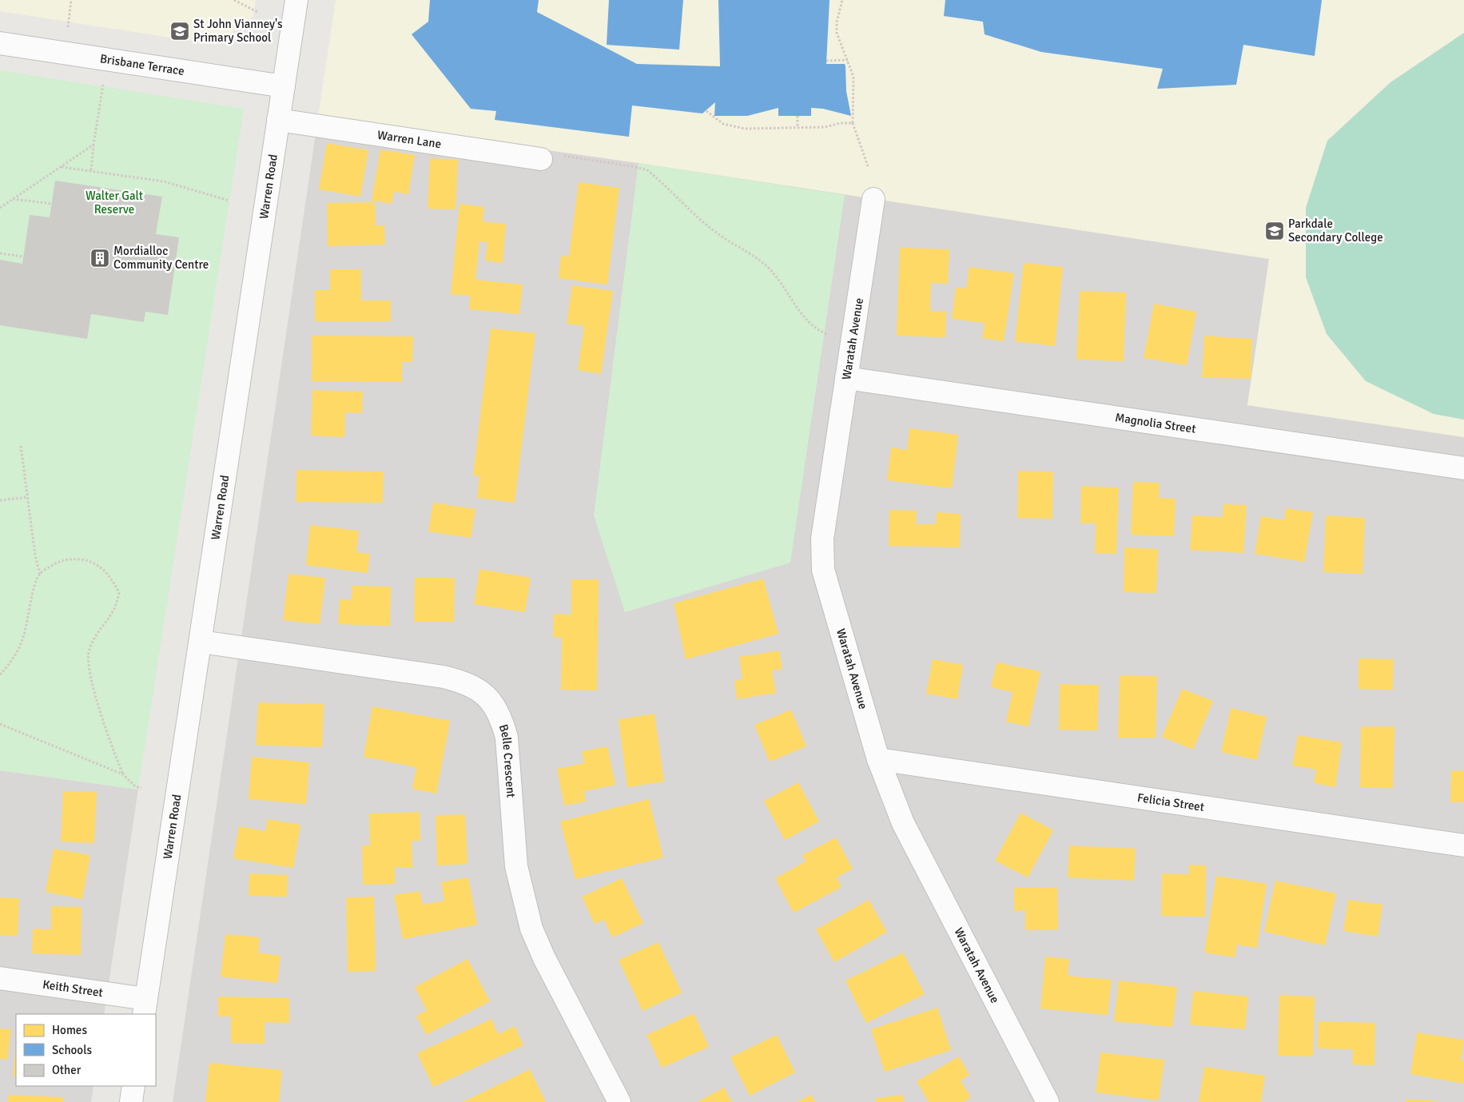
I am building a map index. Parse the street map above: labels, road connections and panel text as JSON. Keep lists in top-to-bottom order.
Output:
{
  "streets": {
    "street": [
      "Brisbane Terrace",
      "Warren Lane",
      "Warren Road",
      "Waratah Avenue",
      "Magnolia Street",
      "Belle Crescent",
      "Felicia Street",
      "Keith Street"
    ]
  },
  "crossings": [
    ["Brisbane Terrace", "Warren Road"],
    ["Warren Lane", "Warren Road"],
    ["Warren Road", "Belle Crescent"],
    ["Warren Road", "Keith Street"],
    ["Waratah Avenue", "Magnolia Street"],
    ["Waratah Avenue", "Felicia Street"]
  ],
  "parks": ["Walter Galt Reserve"],
  "places": {
    "school or university": ["St John Vianney's Primary School", "Parkdale Secondary College"],
    "building": ["Mordialloc Community Centre"]
  },
  "legend": ["Homes", "Schools", "Other"]
}
